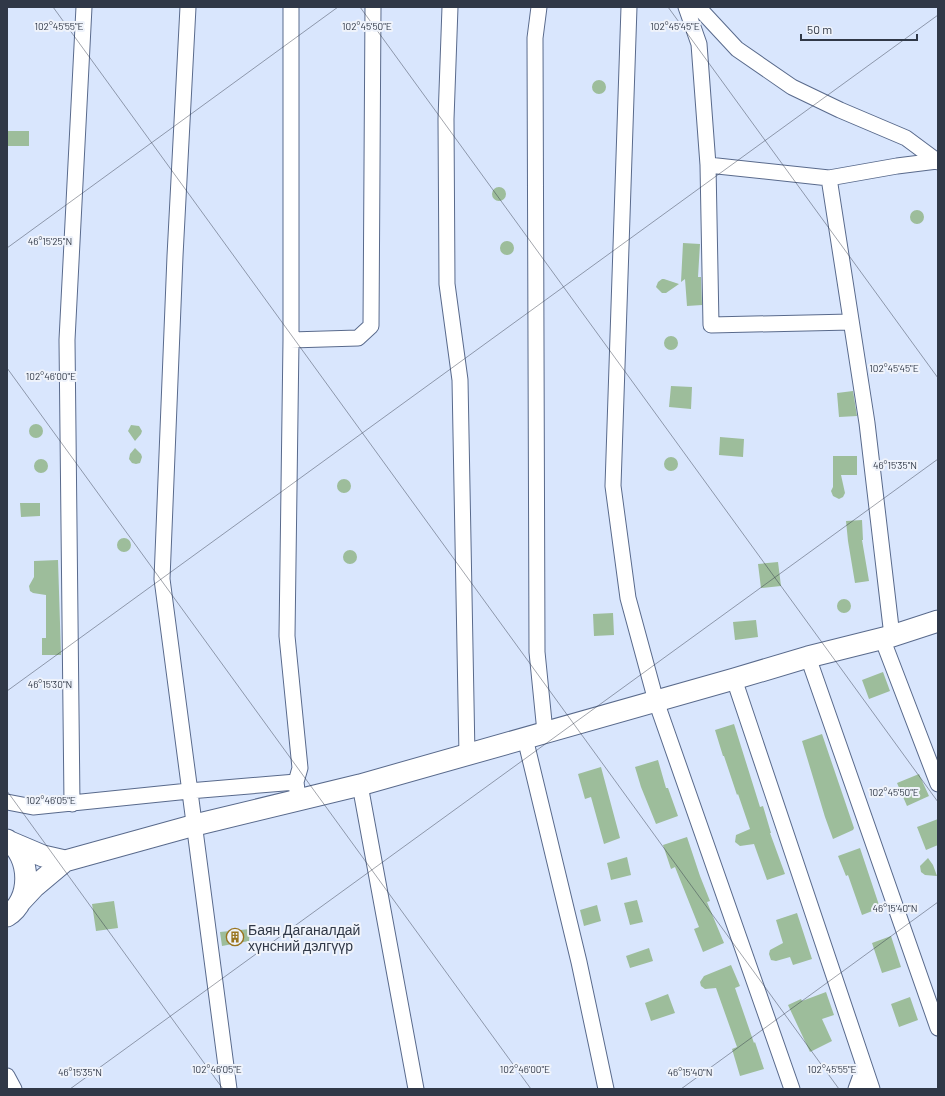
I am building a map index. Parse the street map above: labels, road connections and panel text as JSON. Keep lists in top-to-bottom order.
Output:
{
  "places": {
    "building": ["Баян Даганалдай хүнсний дэлгүүр"]
  },
  "scale_bar": "50 m",
  "coordinates": [
    "102°45'55\"E",
    "102°45'50\"E",
    "102°45'45\"E",
    "46°15'25\"N",
    "102°46'00\"E",
    "46°15'35\"N",
    "46°15'30\"N",
    "102°46'05\"E",
    "46°15'40\"N"
  ]
}
